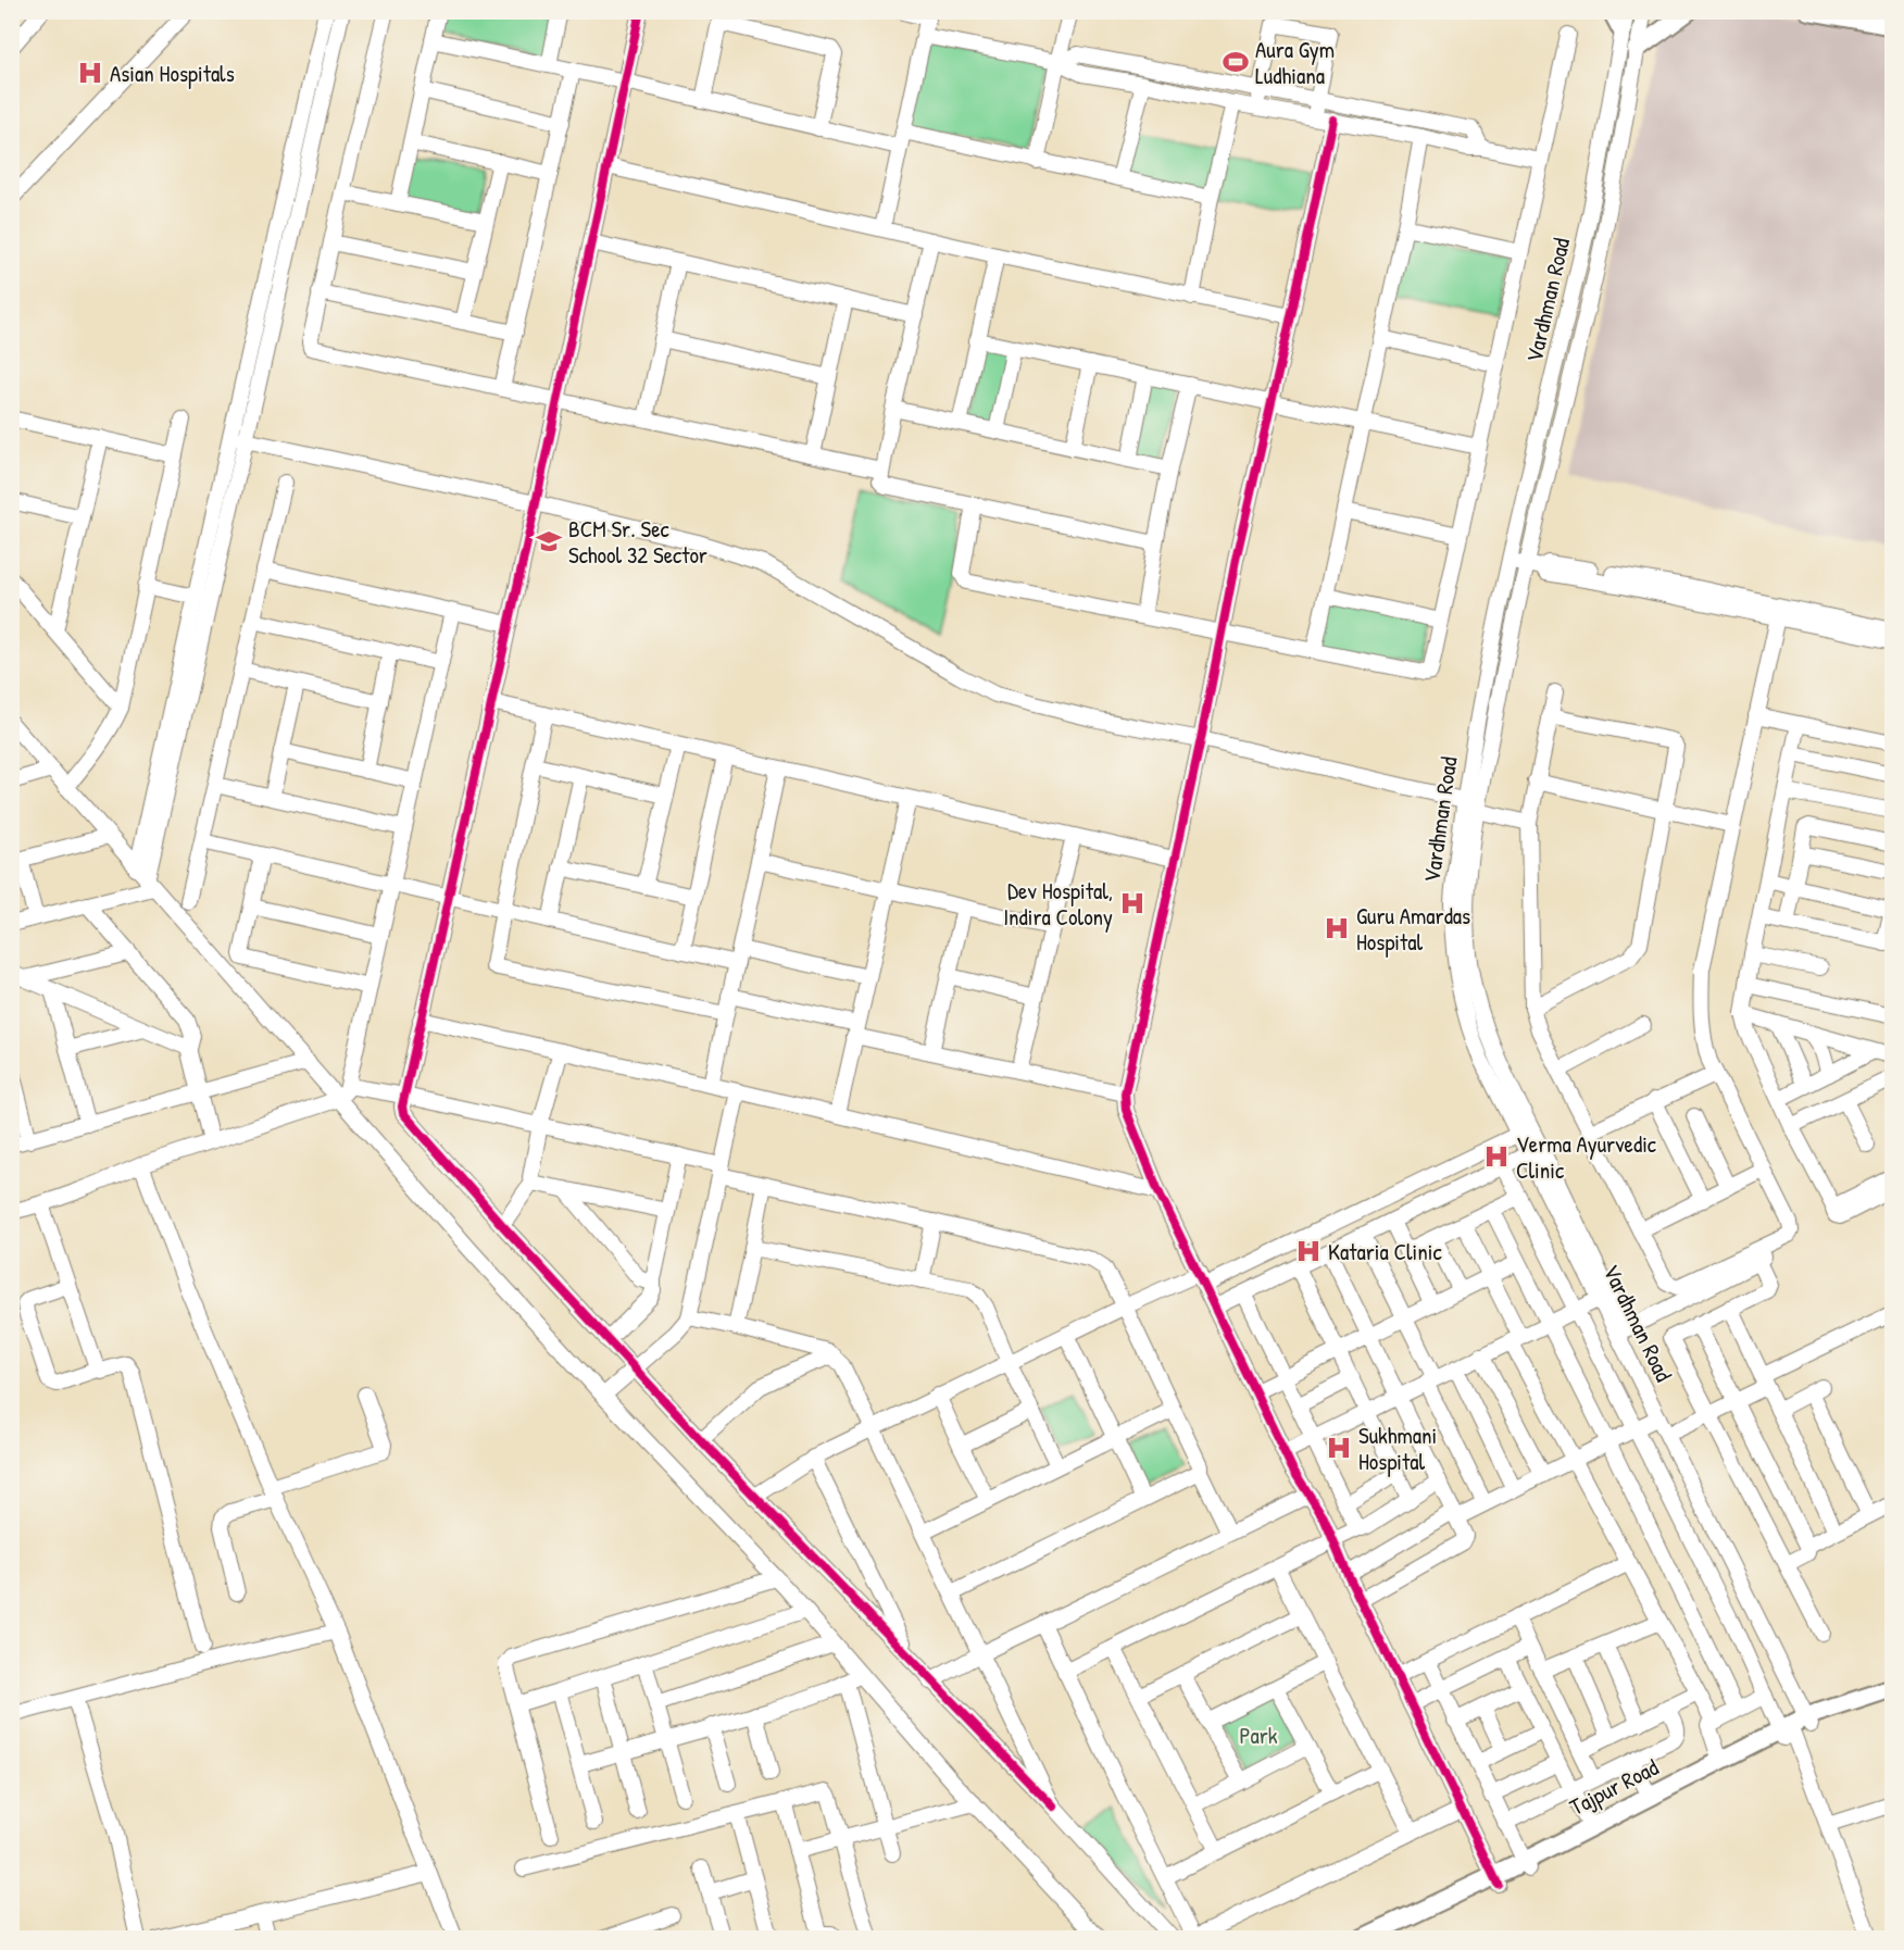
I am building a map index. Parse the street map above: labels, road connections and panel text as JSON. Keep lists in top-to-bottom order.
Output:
{
  "streets": {
    "main road": ["Tajpur Road"],
    "street": ["Vardhman Road"]
  },
  "crossings": [
    ["Vardhman Road", "Tajpur Road"]
  ],
  "parks": ["Park"],
  "places": {
    "sports": ["Aura Gym Ludhiana"],
    "hospital": [
      "Asian Hospitals",
      "Dev Hospital, Indira Colony",
      "Guru Amardas Hospital",
      "Verma Ayurvedic Clinic",
      "Kataria Clinic",
      "Sukhmani Hospital"
    ],
    "school or university": ["BCM Sr. Sec School 32 Sector"]
  }
}
